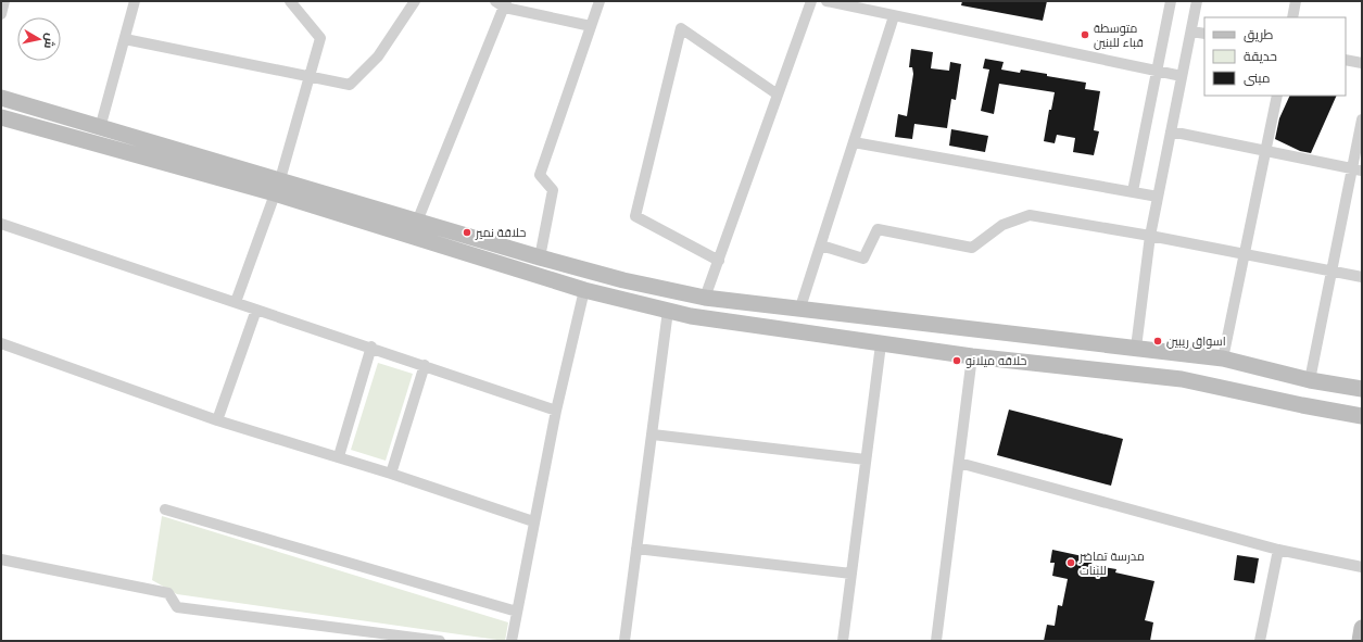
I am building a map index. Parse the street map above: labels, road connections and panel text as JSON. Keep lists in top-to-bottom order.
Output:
{
  "places": [
    "متوسطة قباء للبنين",
    "حلاقة نمير",
    "اسواق ريبين",
    "حلاقه ميلانو",
    "مدرسة تماضر للبنات"
  ],
  "legend": ["طريق", "حديقة", "مبنى"],
  "north": "right"
}
